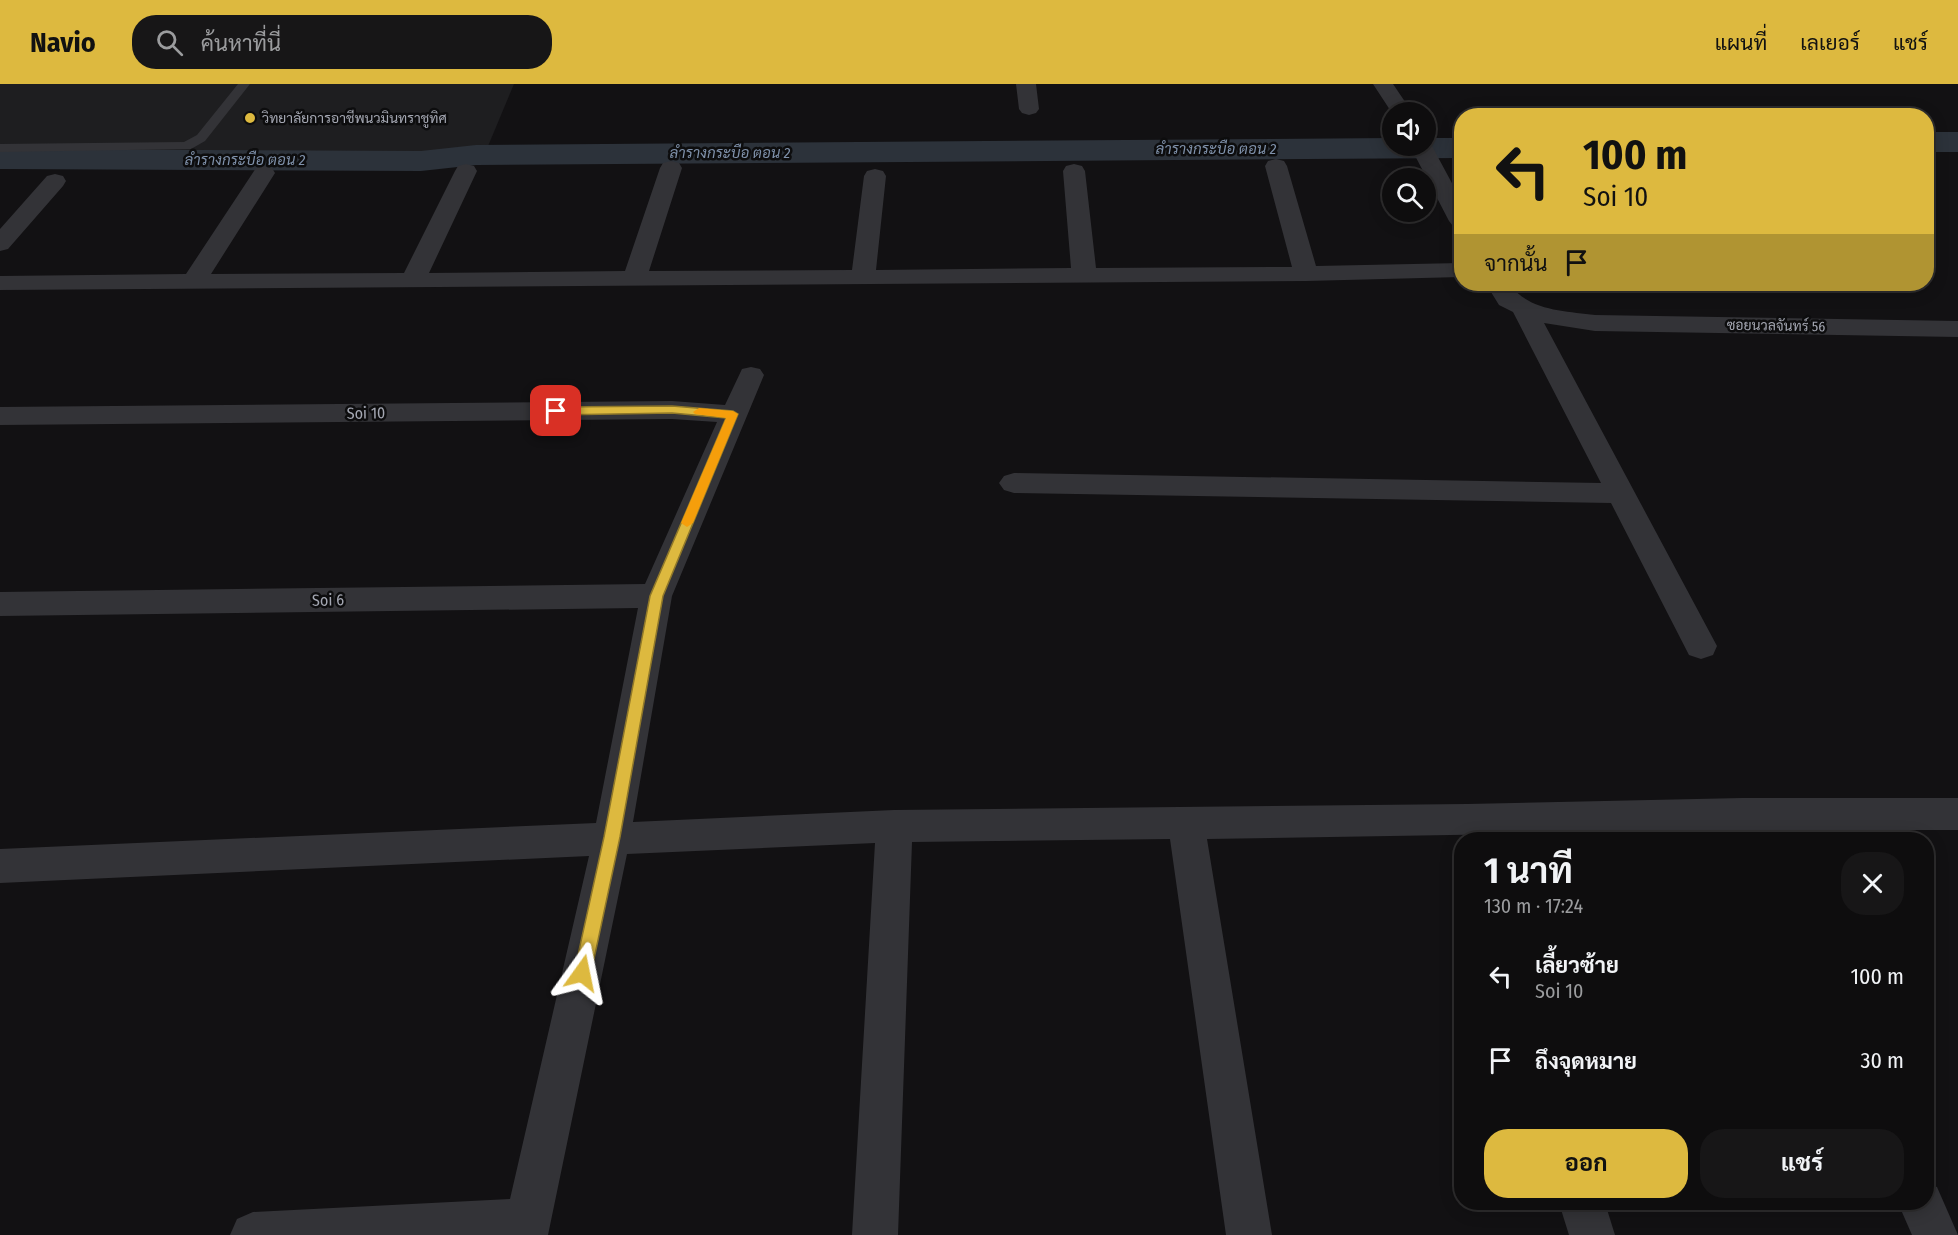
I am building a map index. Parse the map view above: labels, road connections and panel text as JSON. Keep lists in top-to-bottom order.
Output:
{
  "streets": {
    "street": ["ซอยนวลจันทร์ 56", "Soi 10", "Soi 6"]
  },
  "water": ["ลำรางกระบือ ตอน 2"],
  "places": ["วิทยาลัยการอาชีพนวมินทราชูทิศ"],
  "page": {
    "header": "Navio",
    "search": "ค้นหาที่นี่",
    "nav": ["แผนที่", "เลเยอร์", "แชร์"],
    "turn": ["100 m", "Soi 10"],
    "then": "จากนั้น",
    "heading": ["1 นาที", "130 m · 17:24"],
    "list": [
      {
        "name": "เลี้ยวซ้าย",
        "note": "Soi 10",
        "value": "100 m"
      },
      {
        "name": "ถึงจุดหมาย",
        "value": "30 m"
      }
    ],
    "buttons": ["ออก", "แชร์"]
  }
}
